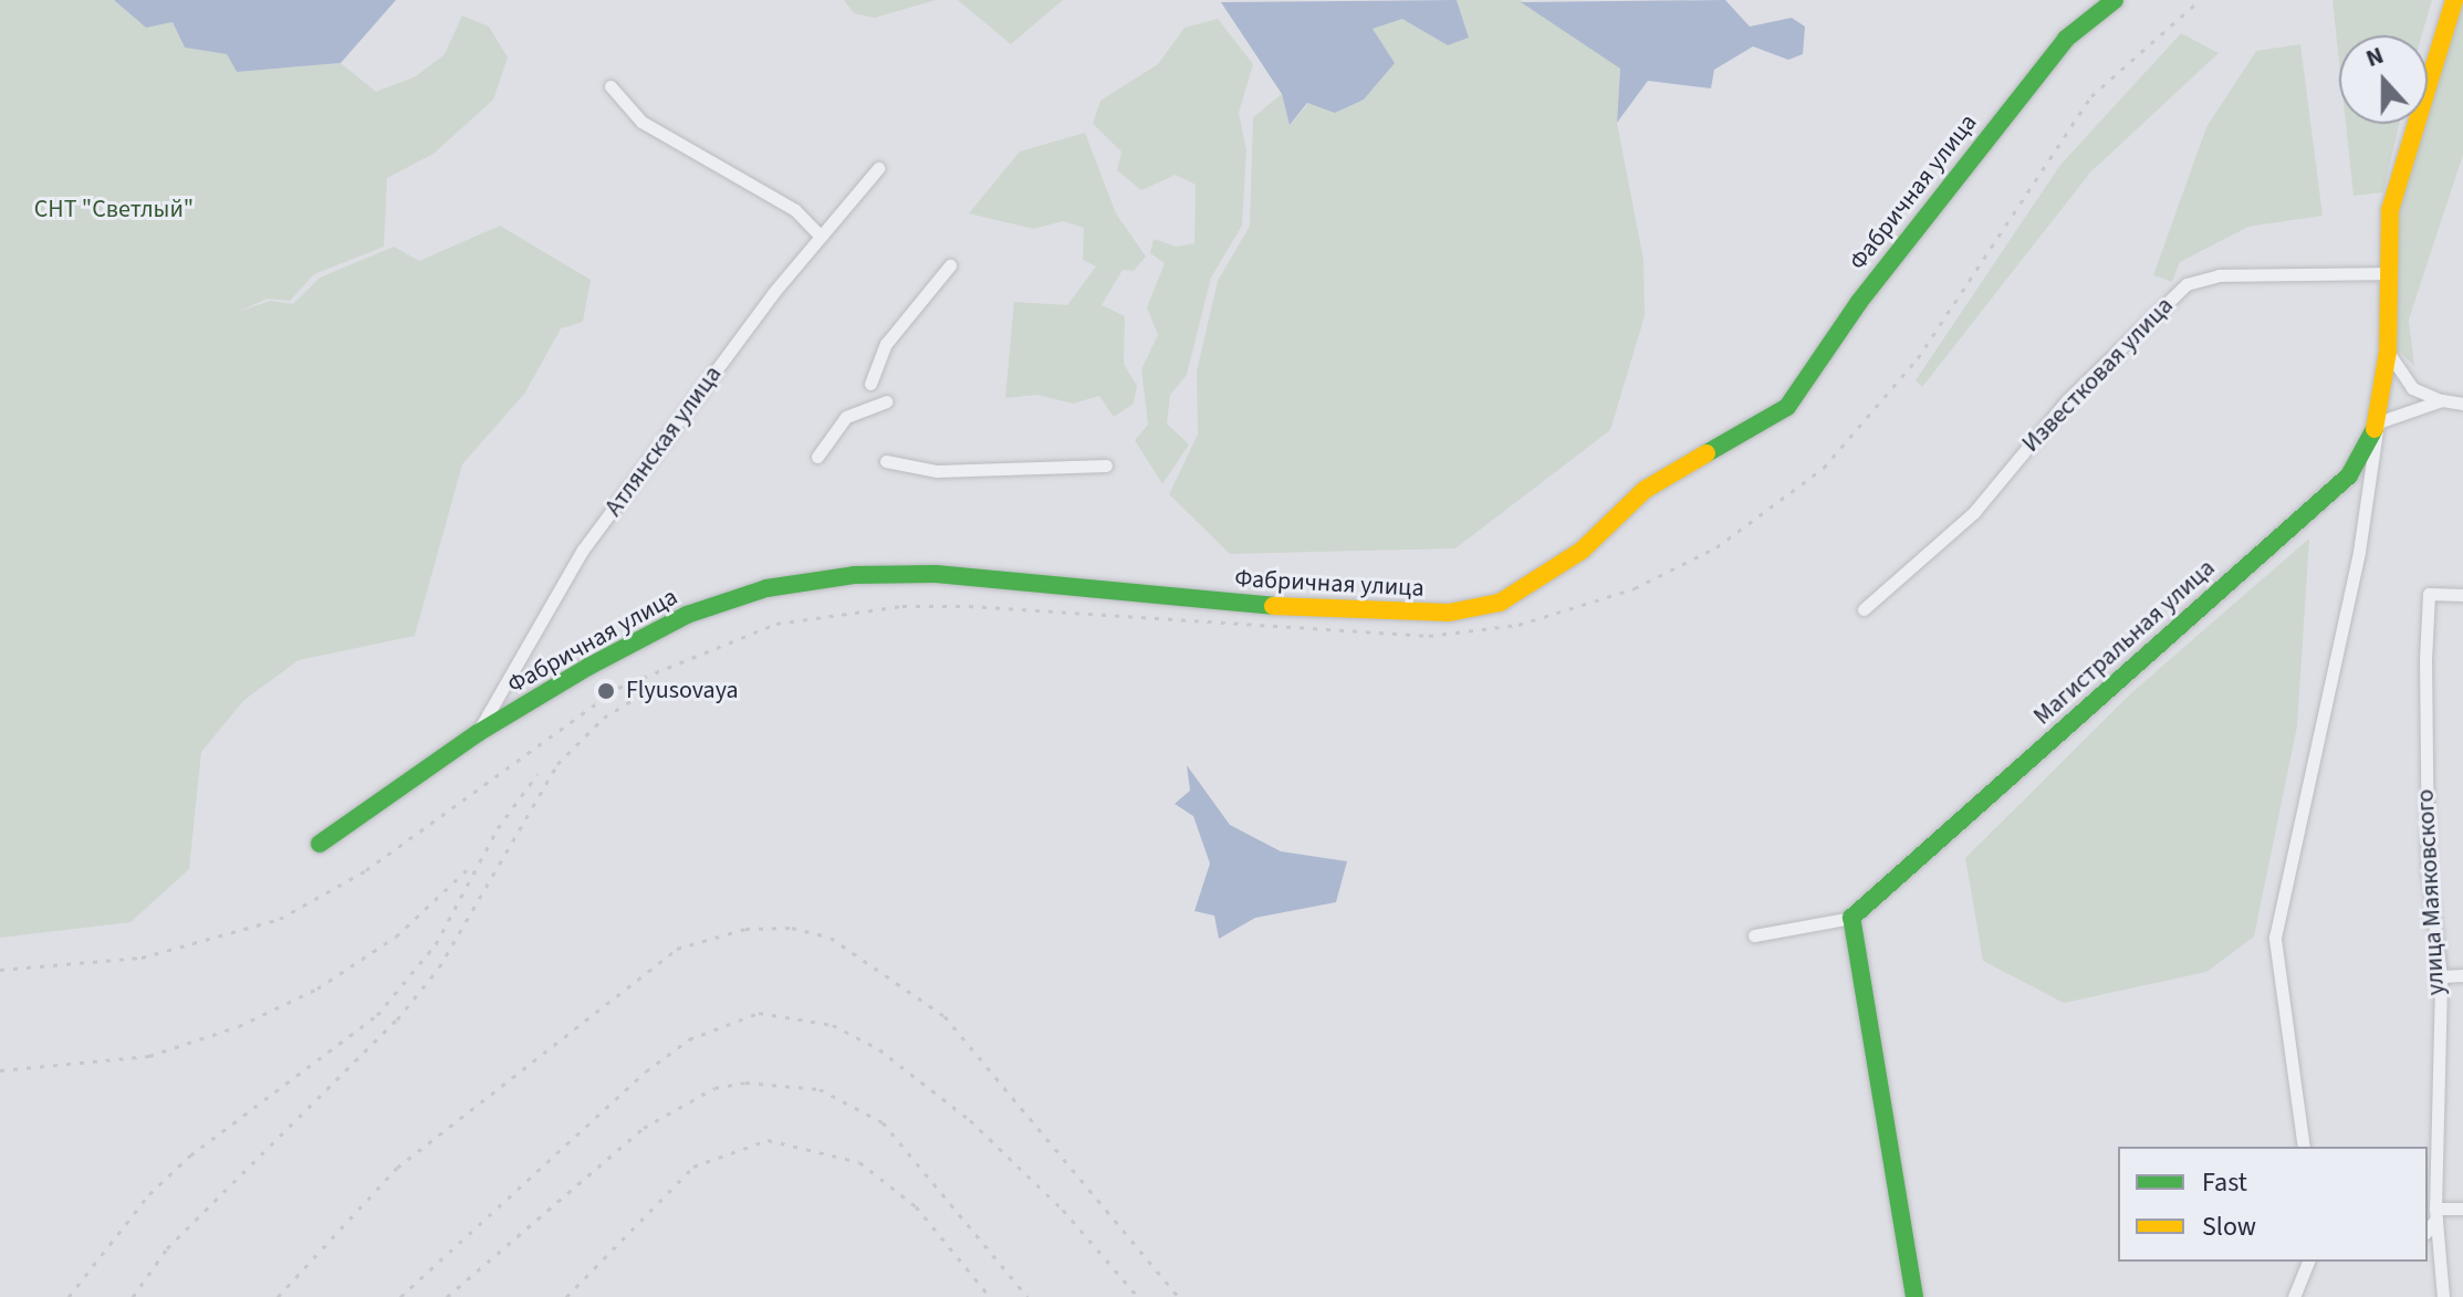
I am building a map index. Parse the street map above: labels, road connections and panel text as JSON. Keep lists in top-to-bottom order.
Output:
{
  "streets": {
    "street": [
      "Фабричная улица",
      "Известковая улица",
      "Атлянская улица",
      "Магистральная улица",
      "улица Маяковского"
    ]
  },
  "crossings": [
    ["Фабричная улица", "Атлянская улица"],
    ["Известковая улица", "Магистральная улица"]
  ],
  "parks": ["СНТ \"Светлый\""],
  "places": ["Flyusovaya"],
  "legend": ["Fast", "Slow"],
  "north": "top"
}
